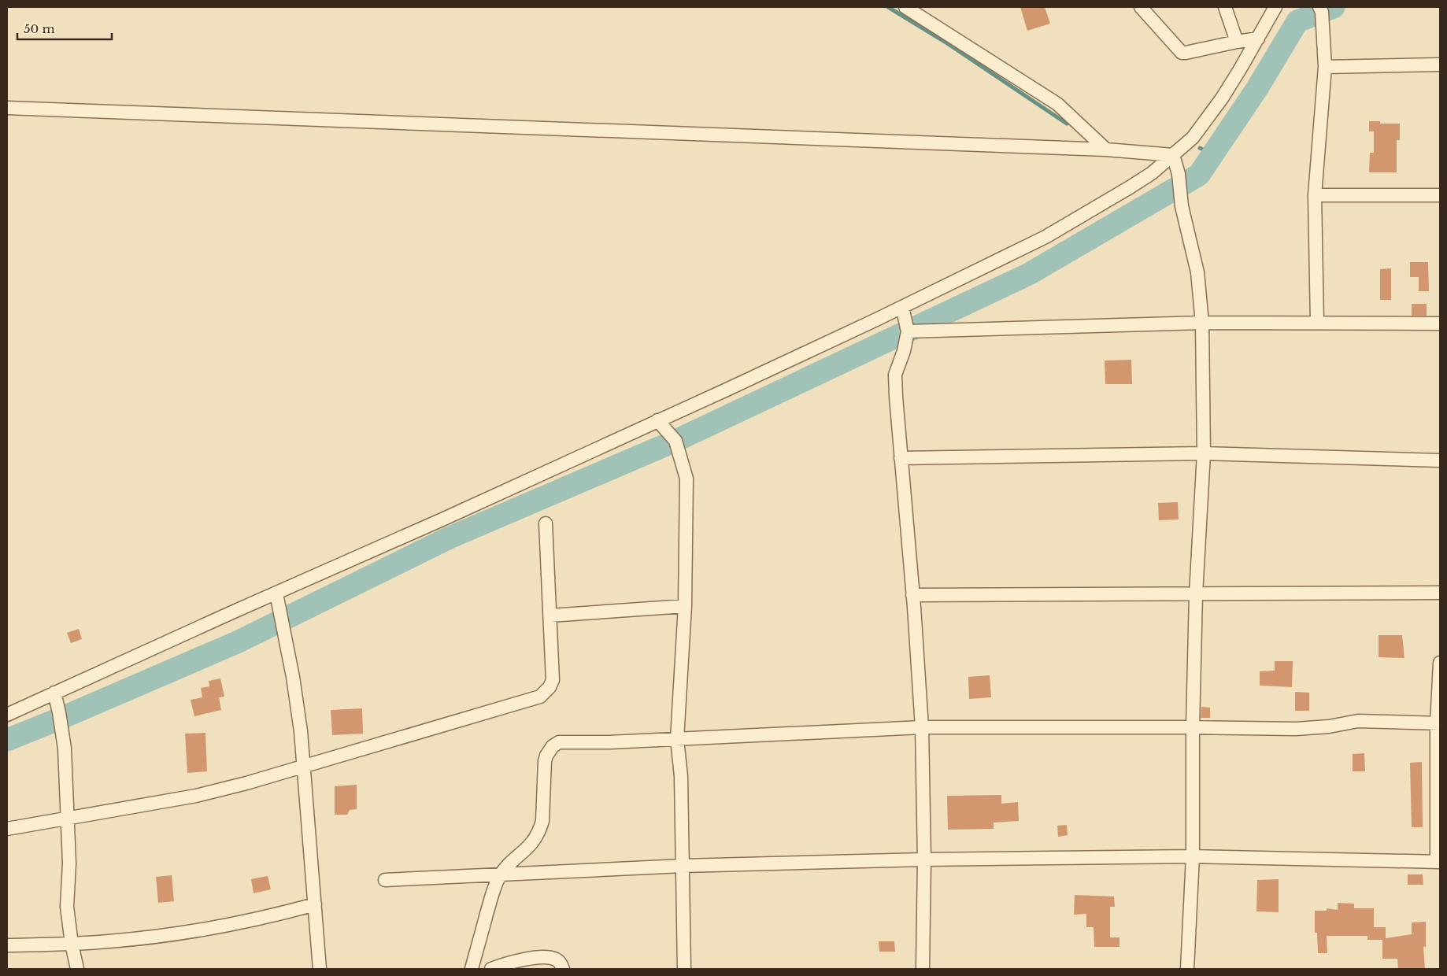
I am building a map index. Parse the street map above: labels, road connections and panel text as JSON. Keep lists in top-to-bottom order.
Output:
{
  "scale_bar": "50 m"
}
